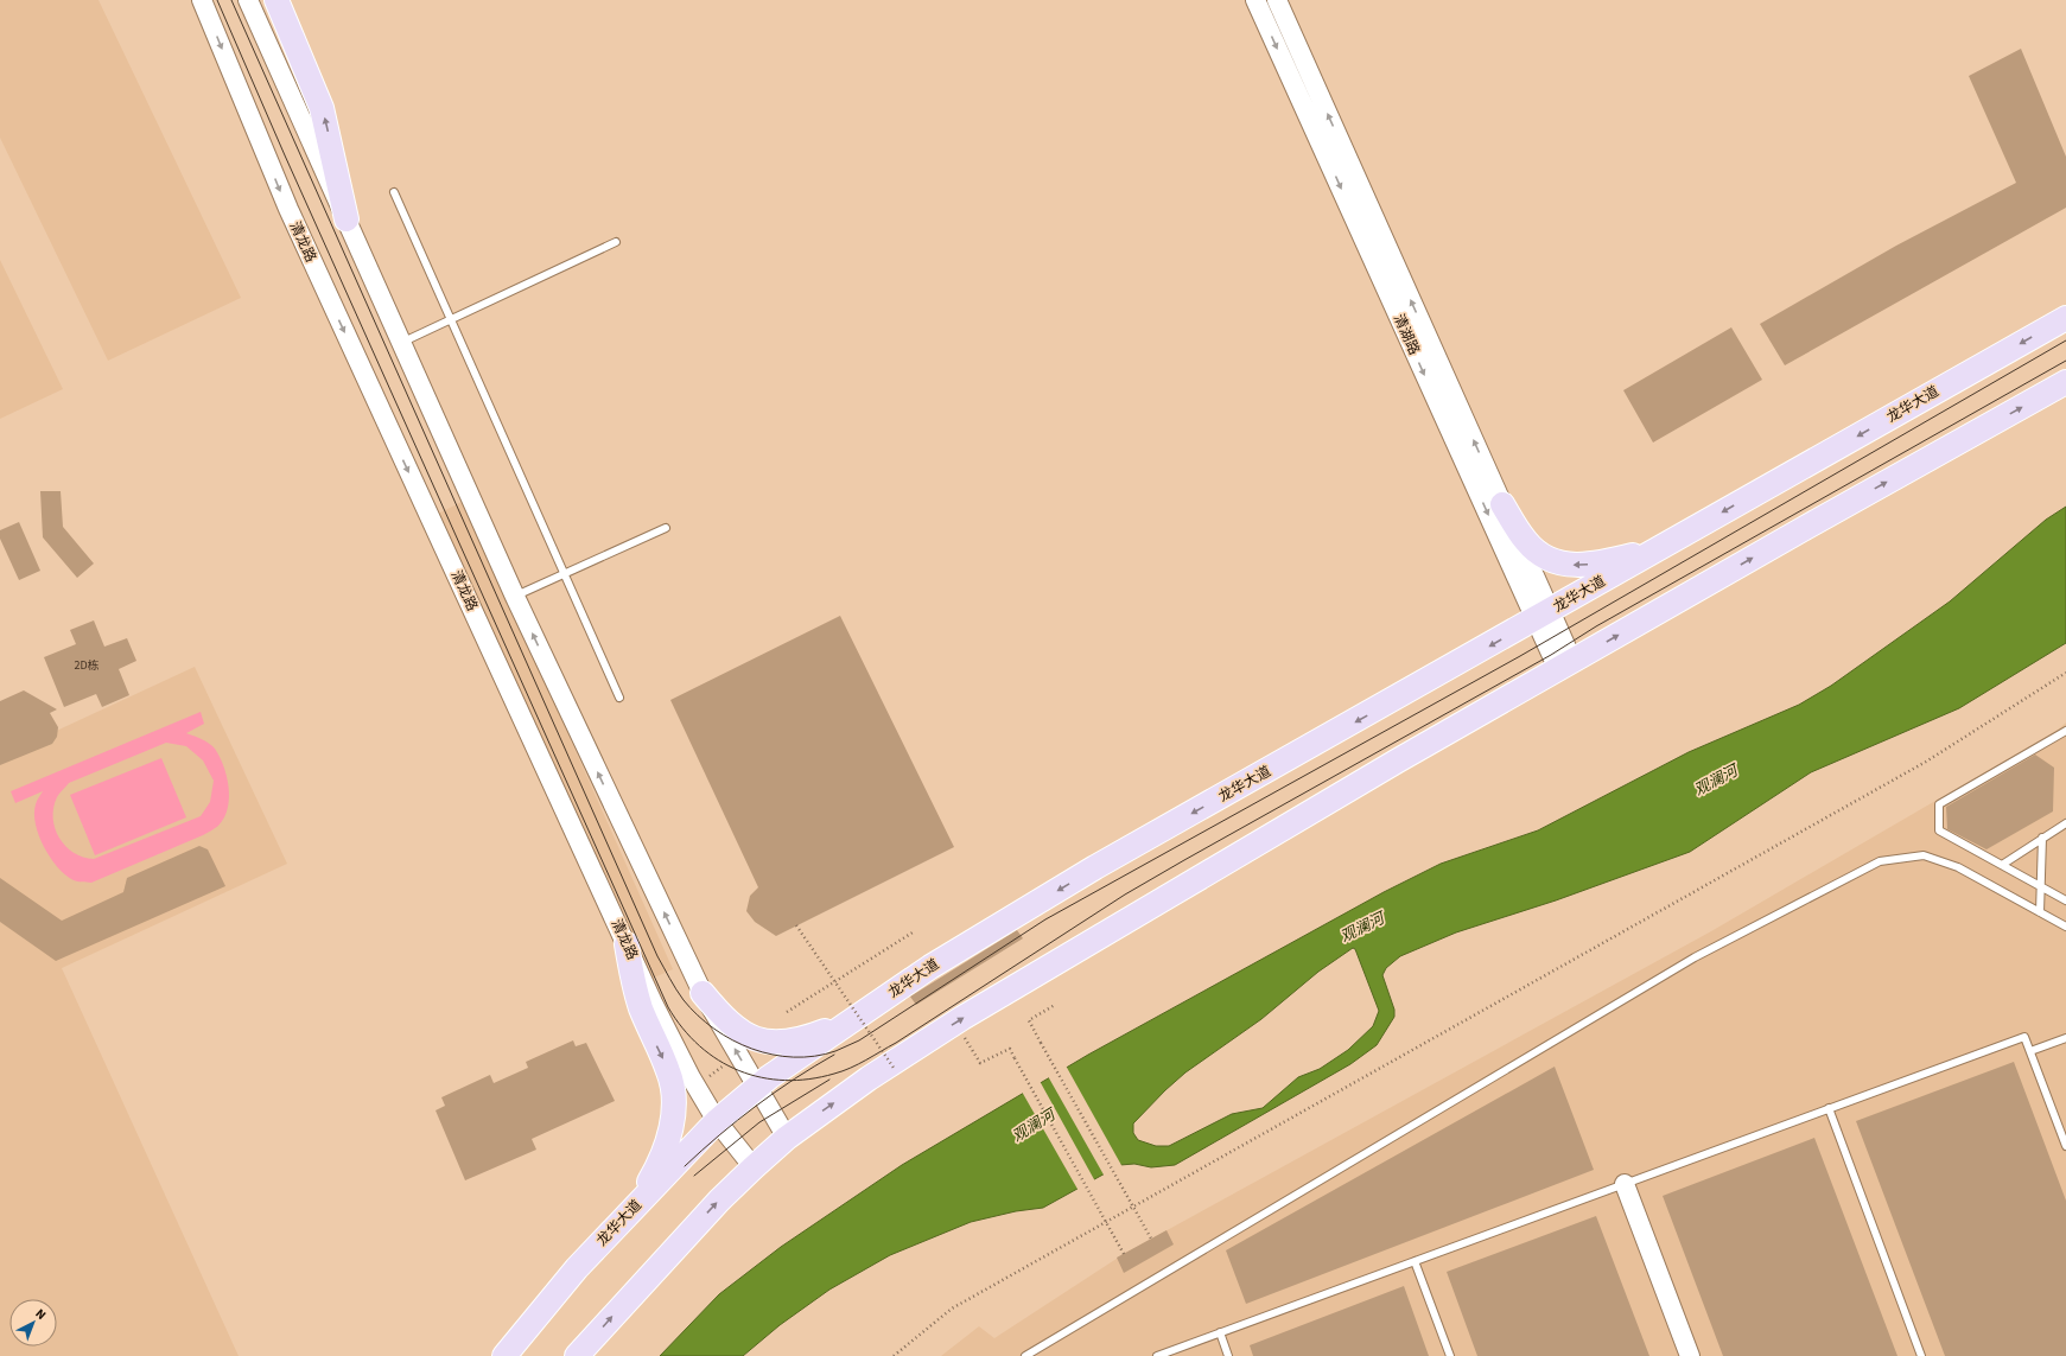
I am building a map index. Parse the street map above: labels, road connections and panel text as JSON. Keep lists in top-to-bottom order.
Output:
{
  "streets": {
    "main road": ["龙华大道"],
    "street": ["清龙路", "清湖路"]
  },
  "crossings": [
    ["清龙路", "龙华大道"],
    ["清湖路", "龙华大道"]
  ],
  "water": ["观澜河"],
  "house_numbers": ["2D栋"],
  "north": "top right"
}
